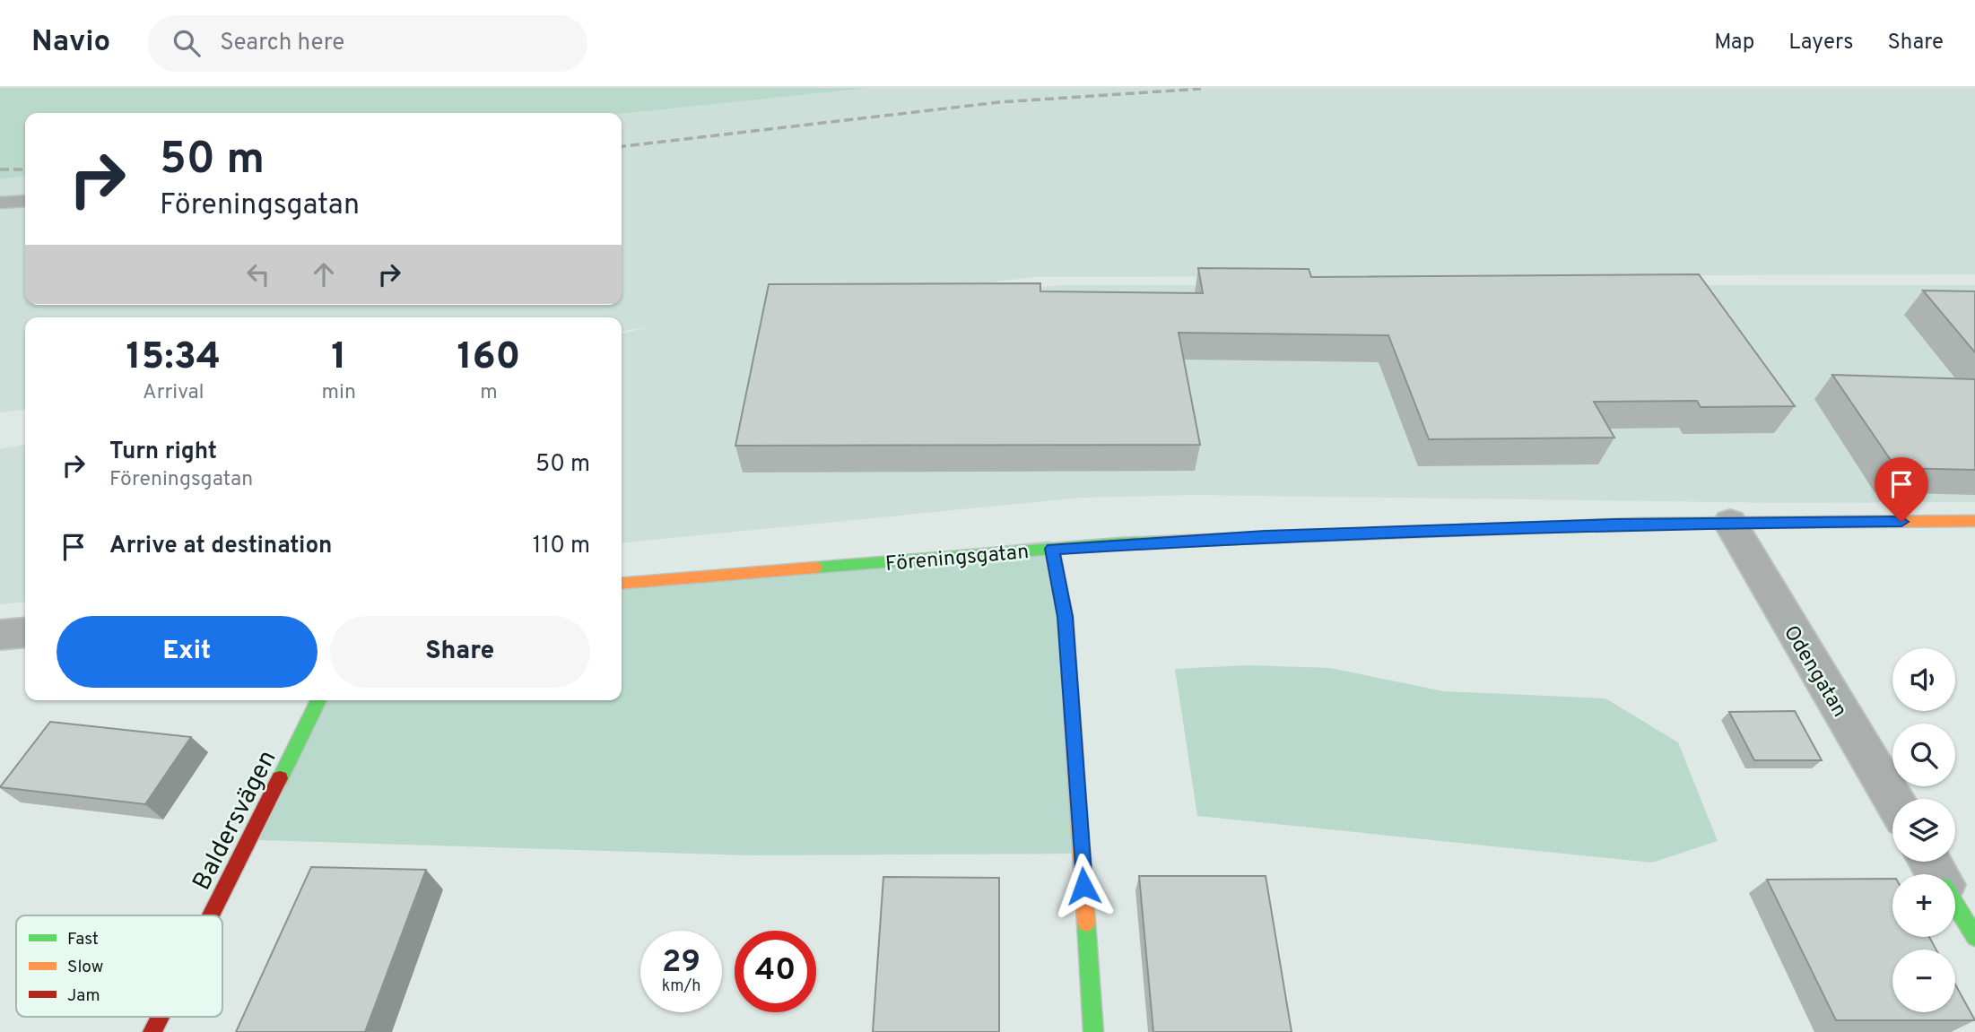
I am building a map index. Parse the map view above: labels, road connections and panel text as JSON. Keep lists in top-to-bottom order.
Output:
{
  "streets": {
    "street": ["Föreningsgatan", "Odengatan", "Baldersvägen"]
  },
  "crossings": [
    ["Föreningsgatan", "Odengatan"]
  ],
  "legend": ["Fast", "Slow", "Jam"],
  "page": {
    "header": "Navio",
    "search": "Search here",
    "nav": ["Map", "Layers", "Share"],
    "turn": ["50 m", "Föreningsgatan"],
    "eta": [
      "15:34",
      "Arrival",
      "1",
      "min",
      "160",
      "m"
    ],
    "list": [
      {
        "name": "Turn right",
        "note": "Föreningsgatan",
        "value": "50 m"
      },
      {
        "name": "Arrive at destination",
        "value": "110 m"
      }
    ],
    "buttons": ["Exit", "Share"],
    "map_buttons": ["+", "−"],
    "speed": "29 km/h",
    "limit": "40"
  }
}
